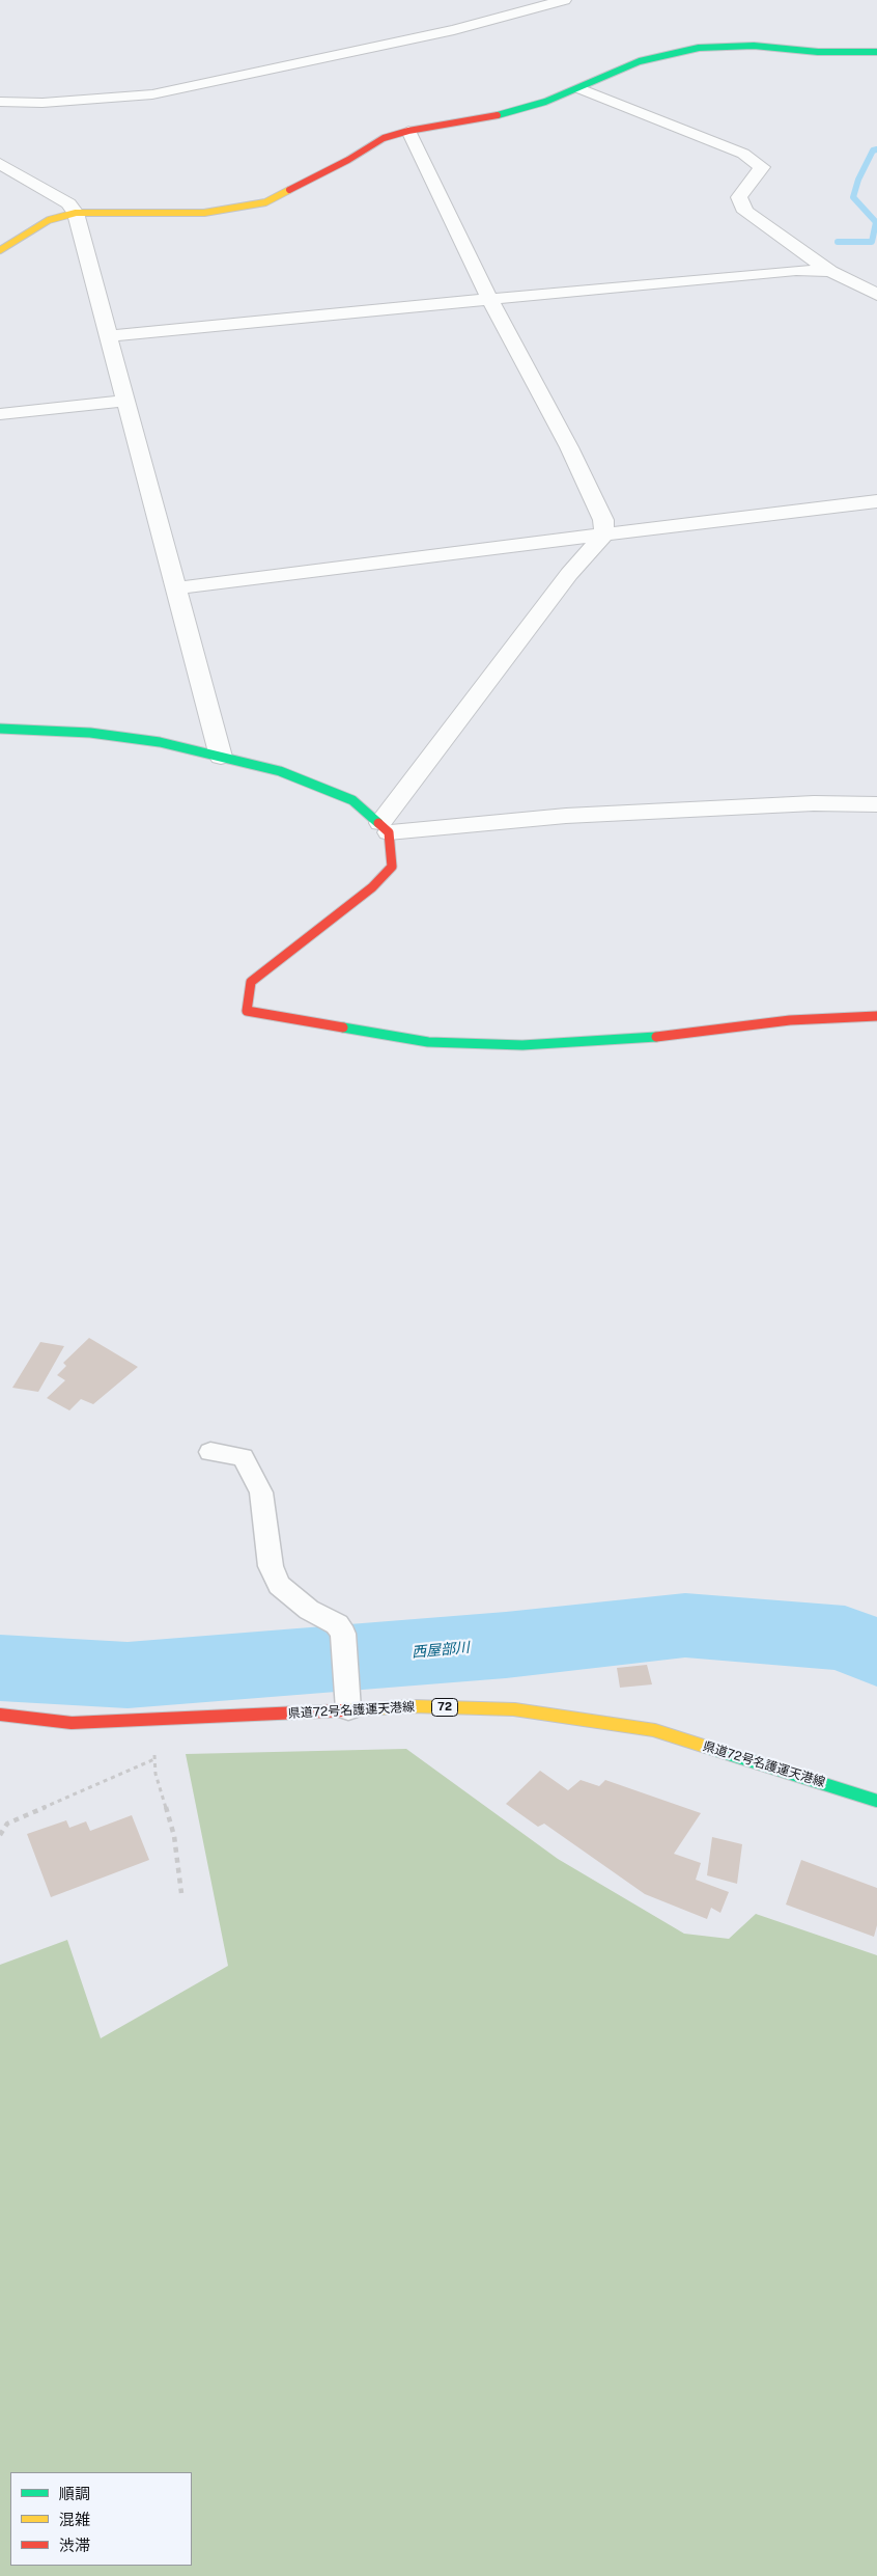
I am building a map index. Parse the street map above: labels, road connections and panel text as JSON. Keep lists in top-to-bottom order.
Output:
{
  "streets": {
    "street": ["72", "県道72号名護運天港線"]
  },
  "water": ["西屋部川"],
  "legend": ["順調", "混雑", "渋滞"]
}
